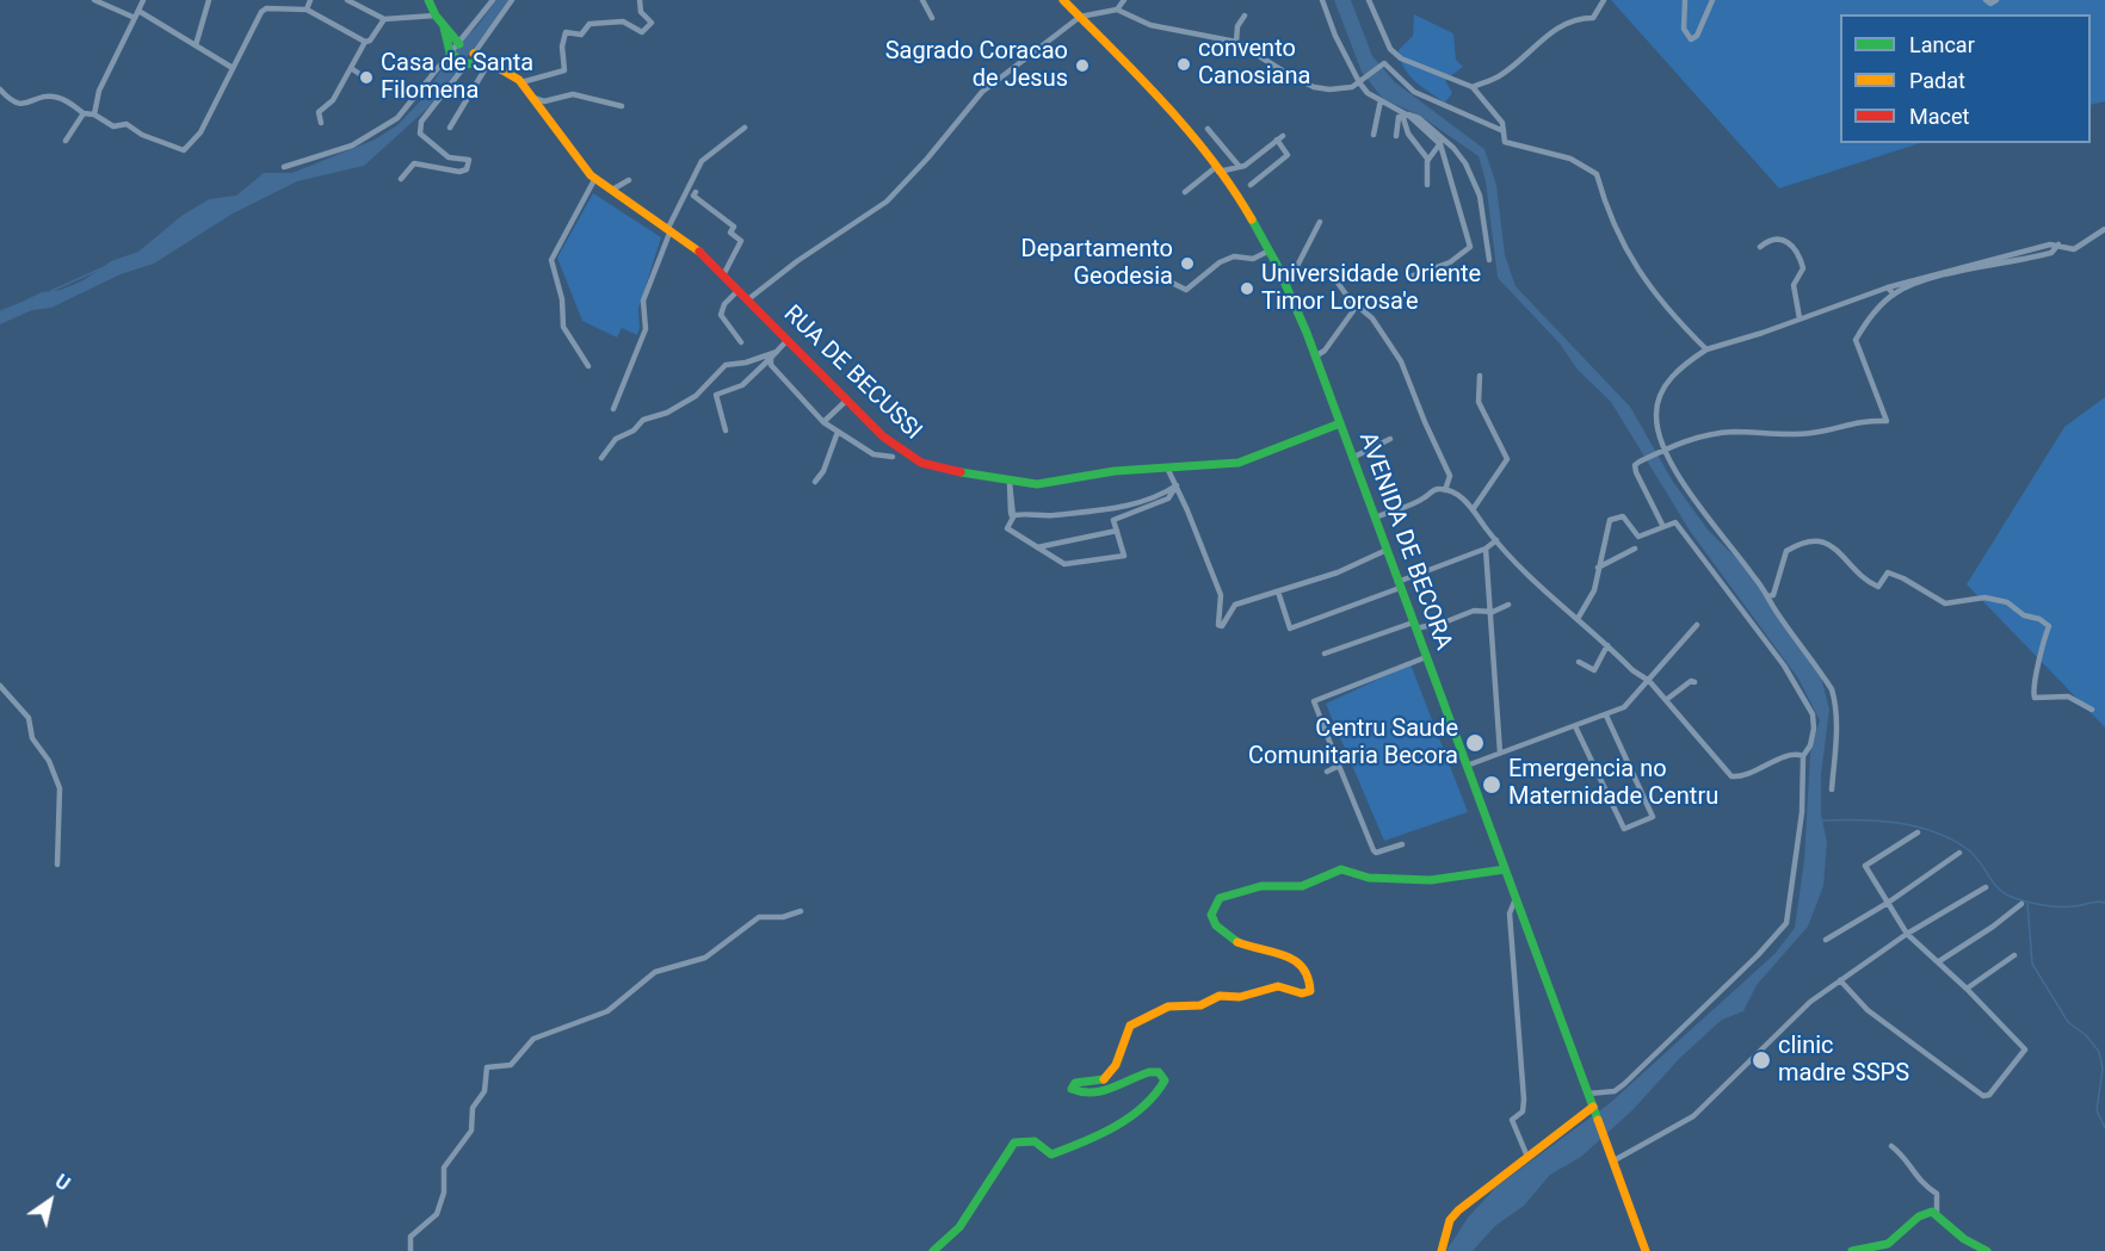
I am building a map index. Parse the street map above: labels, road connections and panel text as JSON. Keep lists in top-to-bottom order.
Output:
{
  "streets": {
    "street": ["RUA DE BECUSSI", "AVENIDA DE BECORA"]
  },
  "crossings": [
    ["RUA DE BECUSSI", "AVENIDA DE BECORA"]
  ],
  "places": [
    "convento Canosiana",
    "Sagrado Coracao de Jesus",
    "Casa de Santa Filomena",
    "Departamento Geodesia",
    "Universidade Oriente Timor Lorosa'e",
    "Centru Saude Comunitaria Becora",
    "Emergencia no Maternidade Centru",
    "clinic madre SSPS"
  ],
  "legend": ["Lancar", "Padat", "Macet"],
  "north": "top right"
}
